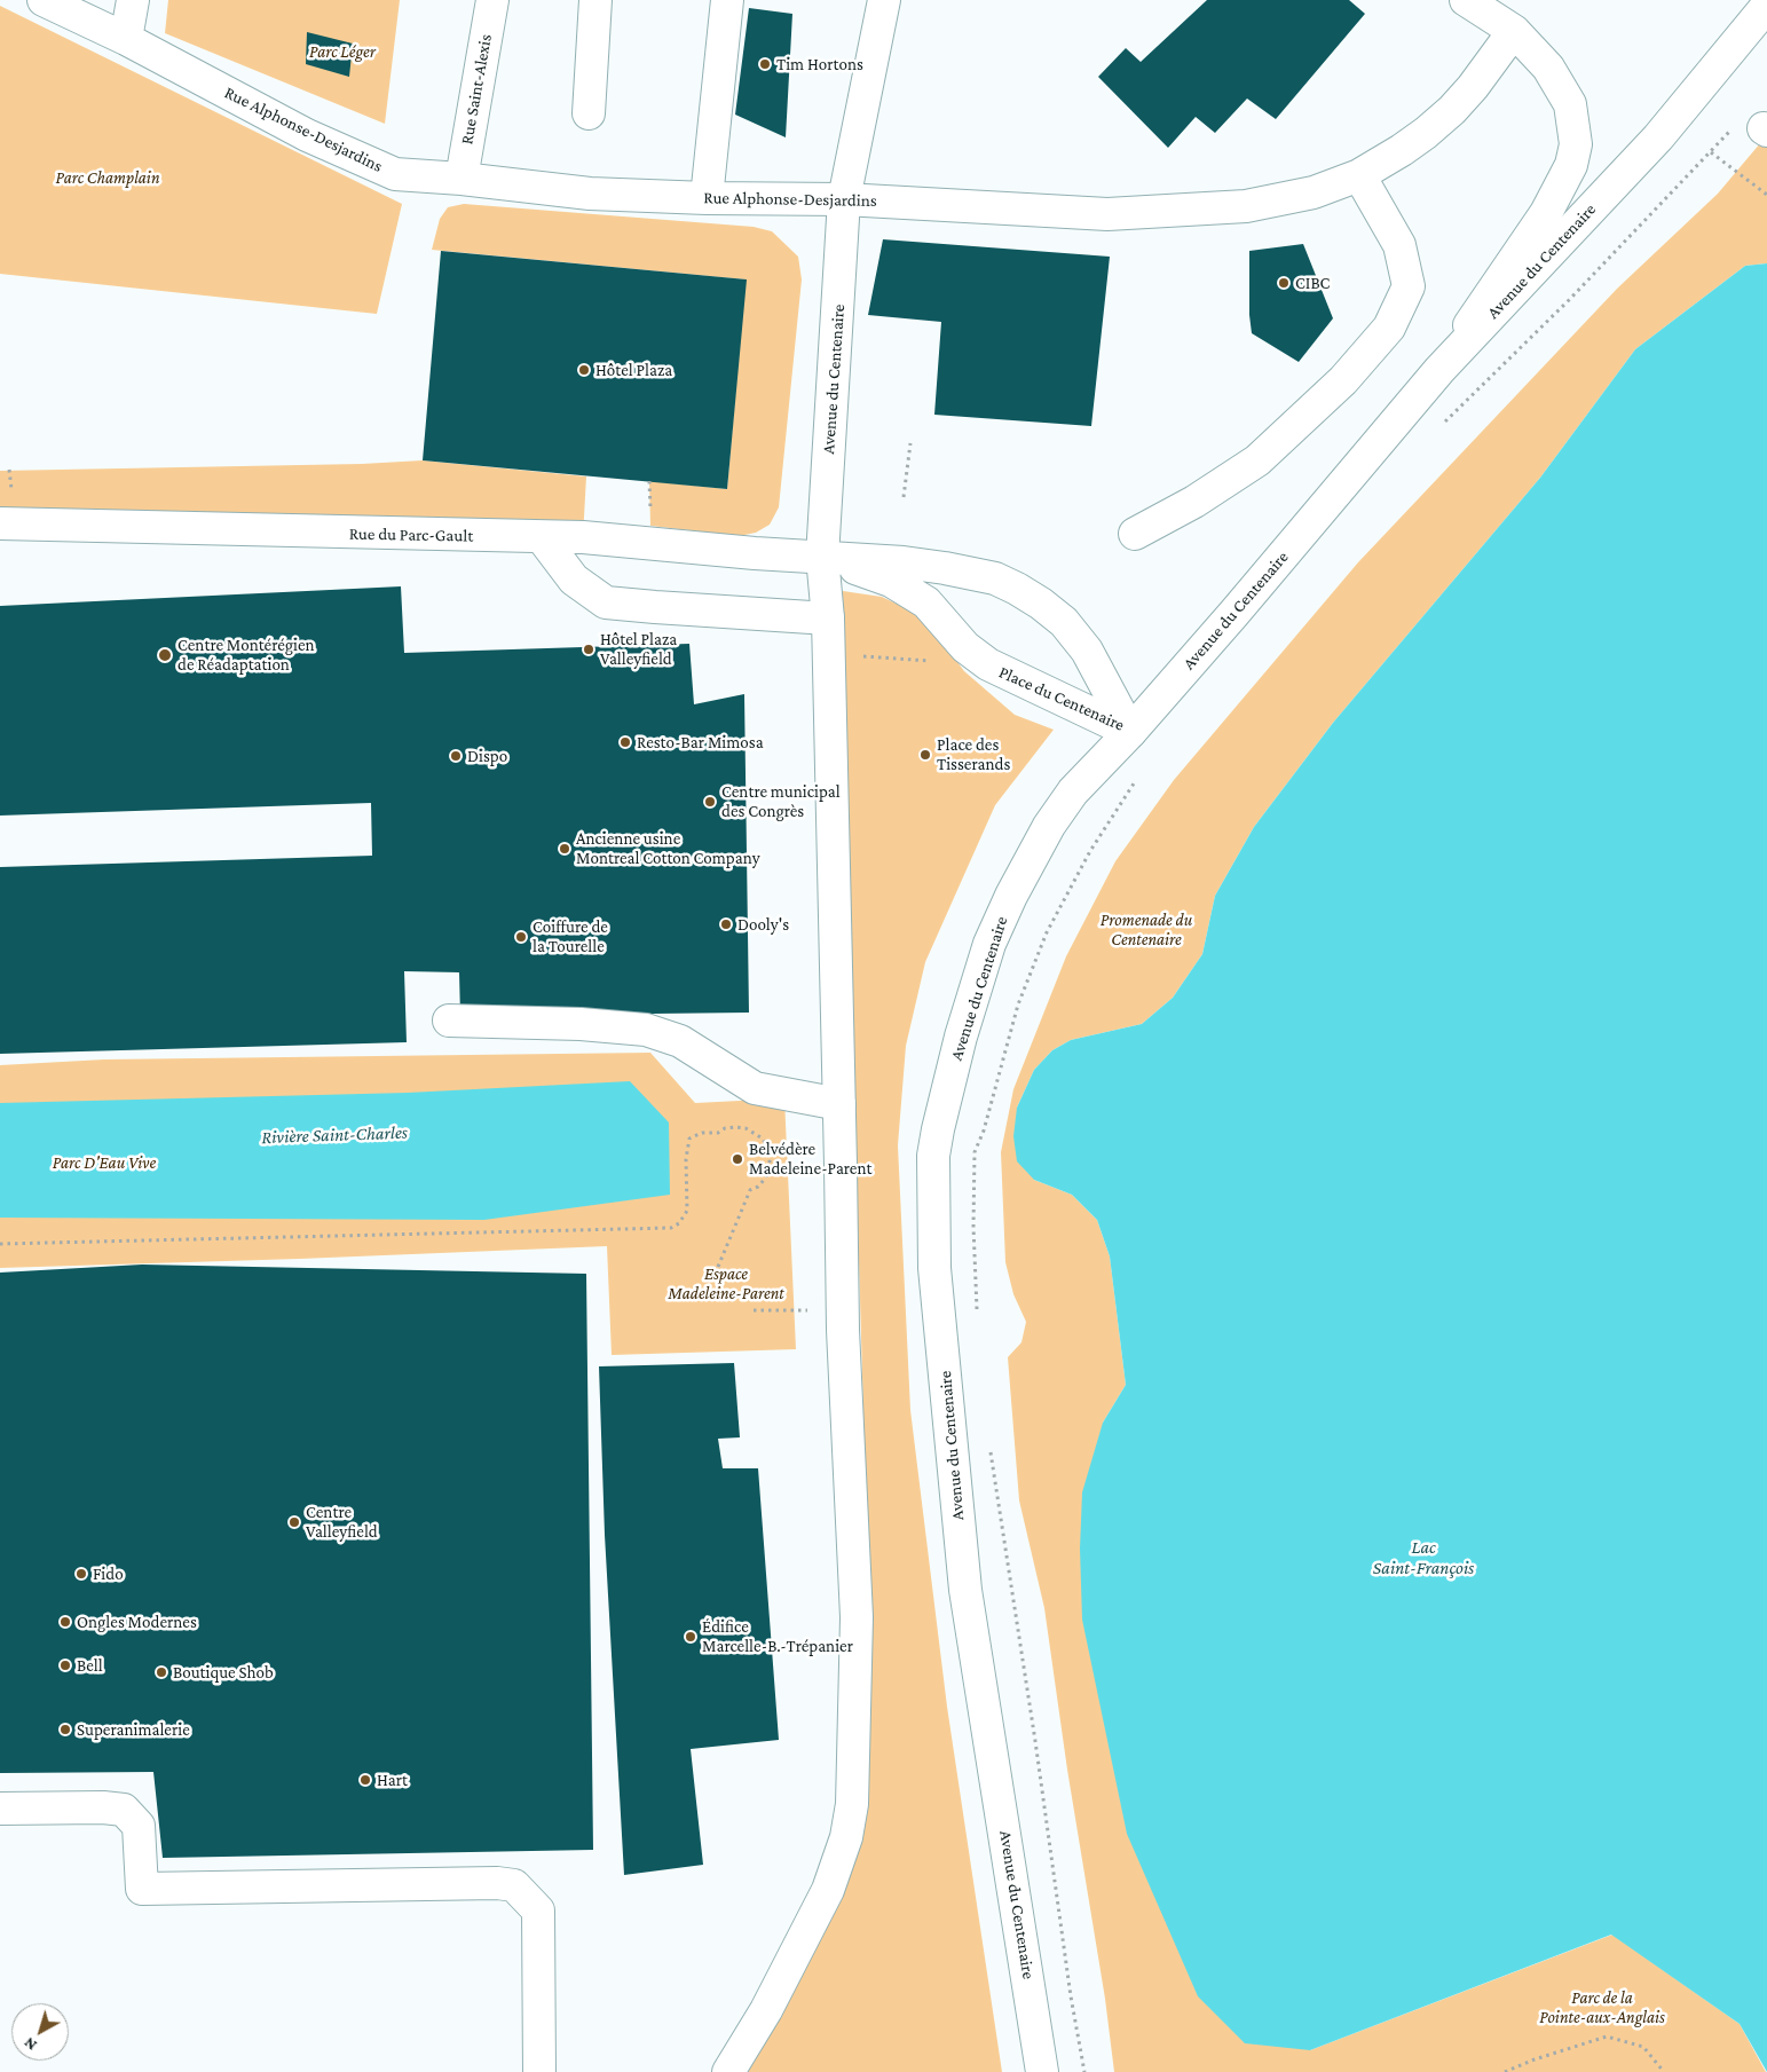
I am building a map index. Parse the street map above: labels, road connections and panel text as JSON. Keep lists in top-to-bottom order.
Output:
{
  "streets": {
    "main road": [
      "Rue Saint-Alexis",
      "Rue Alphonse-Desjardins",
      "Avenue du Centenaire",
      "Rue du Parc-Gault",
      "Place du Centenaire"
    ]
  },
  "crossings": [
    ["Rue Saint-Alexis", "Rue Alphonse-Desjardins"],
    ["Rue Alphonse-Desjardins", "Avenue du Centenaire"],
    ["Avenue du Centenaire", "Rue du Parc-Gault"],
    ["Avenue du Centenaire", "Place du Centenaire"],
    ["Rue du Parc-Gault", "Place du Centenaire"]
  ],
  "water": ["Rivière Saint-Charles", "Lac Saint-François"],
  "parks": [
    "Parc Léger",
    "Parc Champlain",
    "Promenade du Centenaire",
    "Parc D'Eau Vive",
    "Espace Madeleine-Parent",
    "Parc de la Pointe-aux-Anglais"
  ],
  "places": [
    "Tim Hortons",
    "CIBC",
    "Hôtel Plaza",
    "Hôtel Plaza Valleyfield",
    "Centre Montérégien de Réadaptation",
    "Resto-Bar Mimosa",
    "Place des Tisserands",
    "Dispo",
    "Centre municipal des Congrès",
    "Ancienne usine Montreal Cotton Company",
    "Dooly's",
    "Coiffure de la Tourelle",
    "Belvédère Madeleine-Parent",
    "Centre Valleyfield",
    "Fido",
    "Ongles Modernes",
    "Édifice Marcelle-B.-Trépanier",
    "Bell",
    "Boutique Shob",
    "Superanimalerie",
    "Hart"
  ],
  "north": "bottom left"
}
